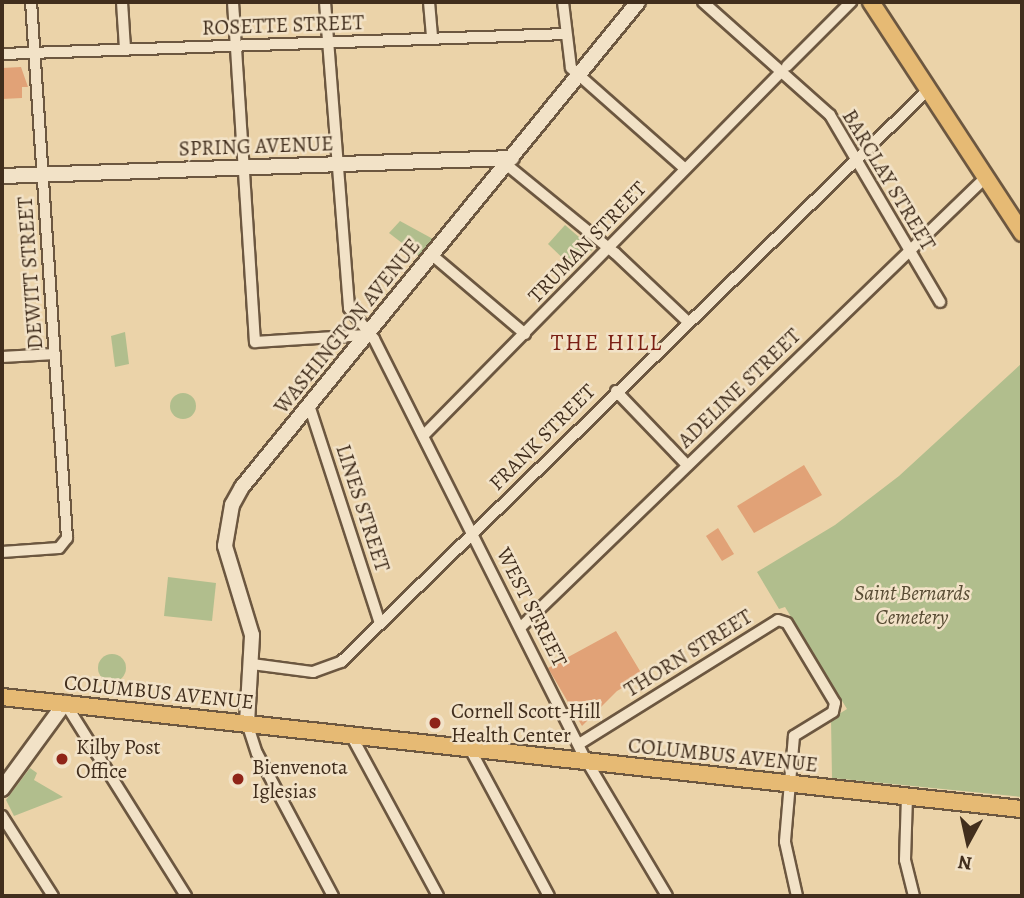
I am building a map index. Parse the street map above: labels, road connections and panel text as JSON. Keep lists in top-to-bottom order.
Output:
{
  "streets": {
    "main road": ["SPRING AVENUE", "WASHINGTON AVENUE", "COLUMBUS AVENUE"],
    "street": [
      "ROSETTE STREET",
      "BARCLAY STREET",
      "TRUMAN STREET",
      "DEWITT STREET",
      "ADELINE STREET",
      "FRANK STREET",
      "LINES STREET",
      "WEST STREET",
      "THORN STREET"
    ]
  },
  "crossings": [
    ["ROSETTE STREET", "DEWITT STREET"],
    ["ROSETTE STREET", "WEST STREET"],
    ["SPRING AVENUE", "DEWITT STREET"],
    ["SPRING AVENUE", "WASHINGTON AVENUE"],
    ["SPRING AVENUE", "WEST STREET"],
    ["BARCLAY STREET", "TRUMAN STREET"],
    ["BARCLAY STREET", "ADELINE STREET"],
    ["BARCLAY STREET", "FRANK STREET"],
    ["TRUMAN STREET", "WEST STREET"],
    ["WASHINGTON AVENUE", "FRANK STREET"],
    ["WASHINGTON AVENUE", "LINES STREET"],
    ["WASHINGTON AVENUE", "WEST STREET"],
    ["WASHINGTON AVENUE", "COLUMBUS AVENUE"],
    ["ADELINE STREET", "WEST STREET"],
    ["FRANK STREET", "LINES STREET"],
    ["FRANK STREET", "WEST STREET"],
    ["WEST STREET", "THORN STREET"],
    ["WEST STREET", "COLUMBUS AVENUE"],
    ["THORN STREET", "COLUMBUS AVENUE"]
  ],
  "districts": ["THE HILL"],
  "parks": ["Saint Bernards Cemetery"],
  "places": ["Cornell Scott-Hill Health Center", "Kilby Post Office", "Bienvenota Iglesias"],
  "north": "bottom"
}
